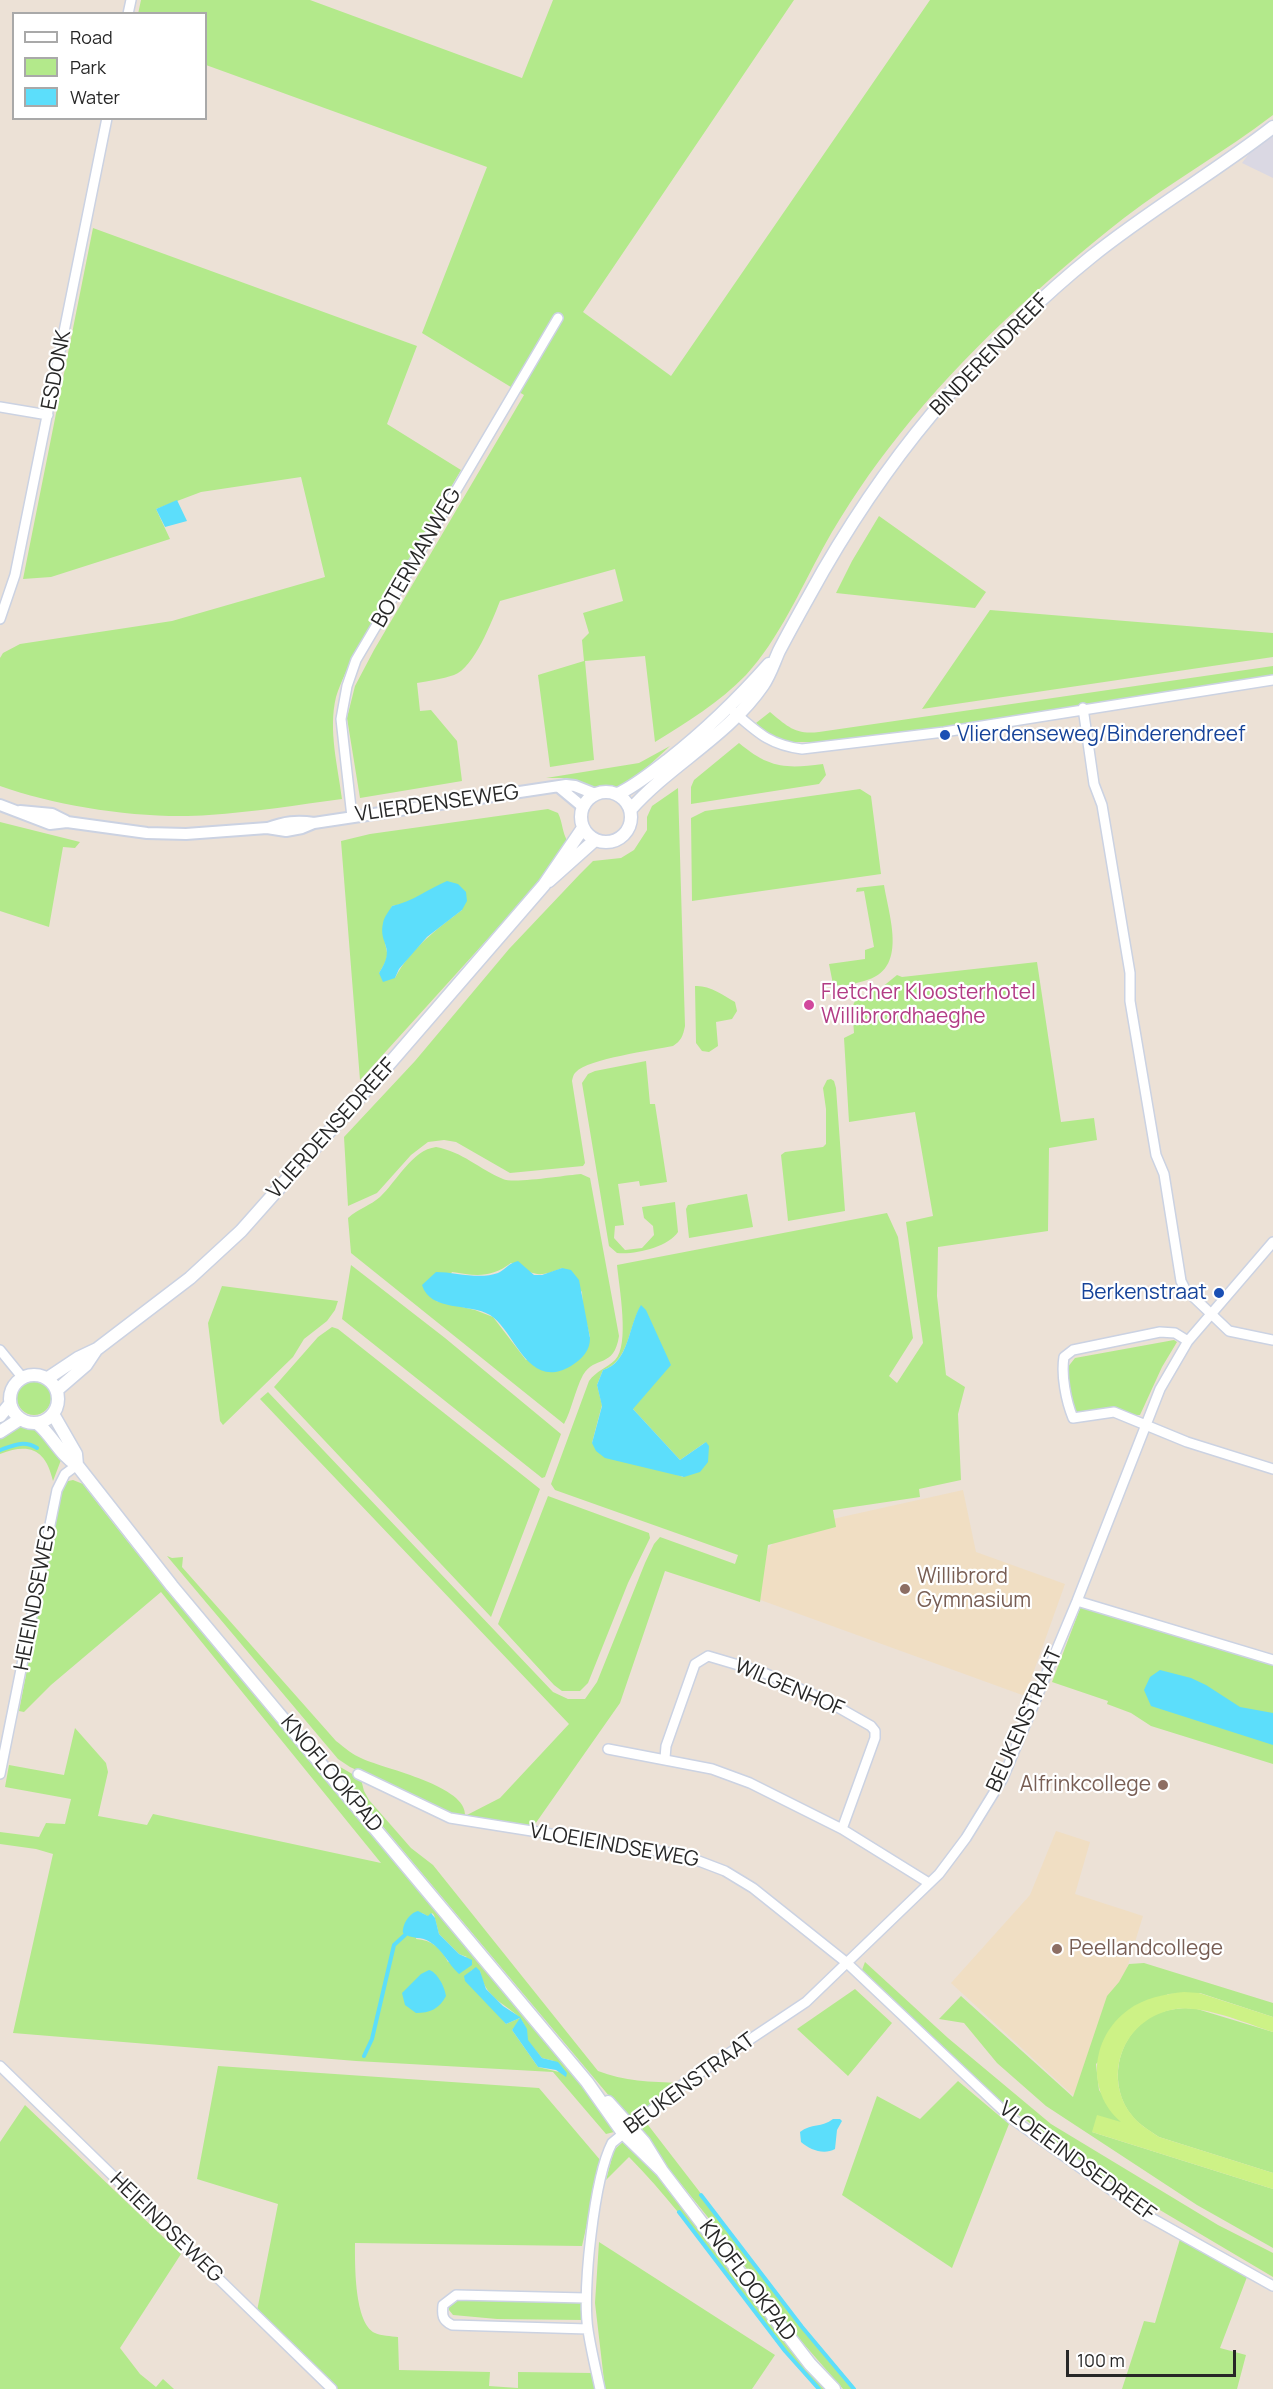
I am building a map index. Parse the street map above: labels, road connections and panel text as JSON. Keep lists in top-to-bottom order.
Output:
{
  "streets": {
    "main road": ["BINDERENDREEF", "VLIERDENSEDREEF", "KNOFLOOKPAD"],
    "street": [
      "ESDONK",
      "BOTERMANWEG",
      "VLIERDENSEWEG",
      "HEIEINDSEWEG",
      "WILGENHOF",
      "BEUKENSTRAAT",
      "VLOEIEINDSEWEG",
      "VLOEIEINDSEDREEF"
    ]
  },
  "crossings": [
    ["BOTERMANWEG", "VLIERDENSEWEG"],
    ["VLIERDENSEWEG", "VLIERDENSEDREEF"],
    ["VLIERDENSEDREEF", "KNOFLOOKPAD"],
    ["HEIEINDSEWEG", "KNOFLOOKPAD"],
    ["BEUKENSTRAAT", "KNOFLOOKPAD"],
    ["BEUKENSTRAAT", "VLOEIEINDSEWEG"],
    ["BEUKENSTRAAT", "VLOEIEINDSEDREEF"],
    ["VLOEIEINDSEWEG", "VLOEIEINDSEDREEF"]
  ],
  "places": [
    "Vlierdenseweg/Binderendreef",
    "Fletcher Kloosterhotel Willibrordhaeghe",
    "Berkenstraat",
    "Willibrord Gymnasium",
    "Alfrinkcollege",
    "Peellandcollege"
  ],
  "legend": ["Road", "Park", "Water"],
  "scale_bar": "100 m"
}
